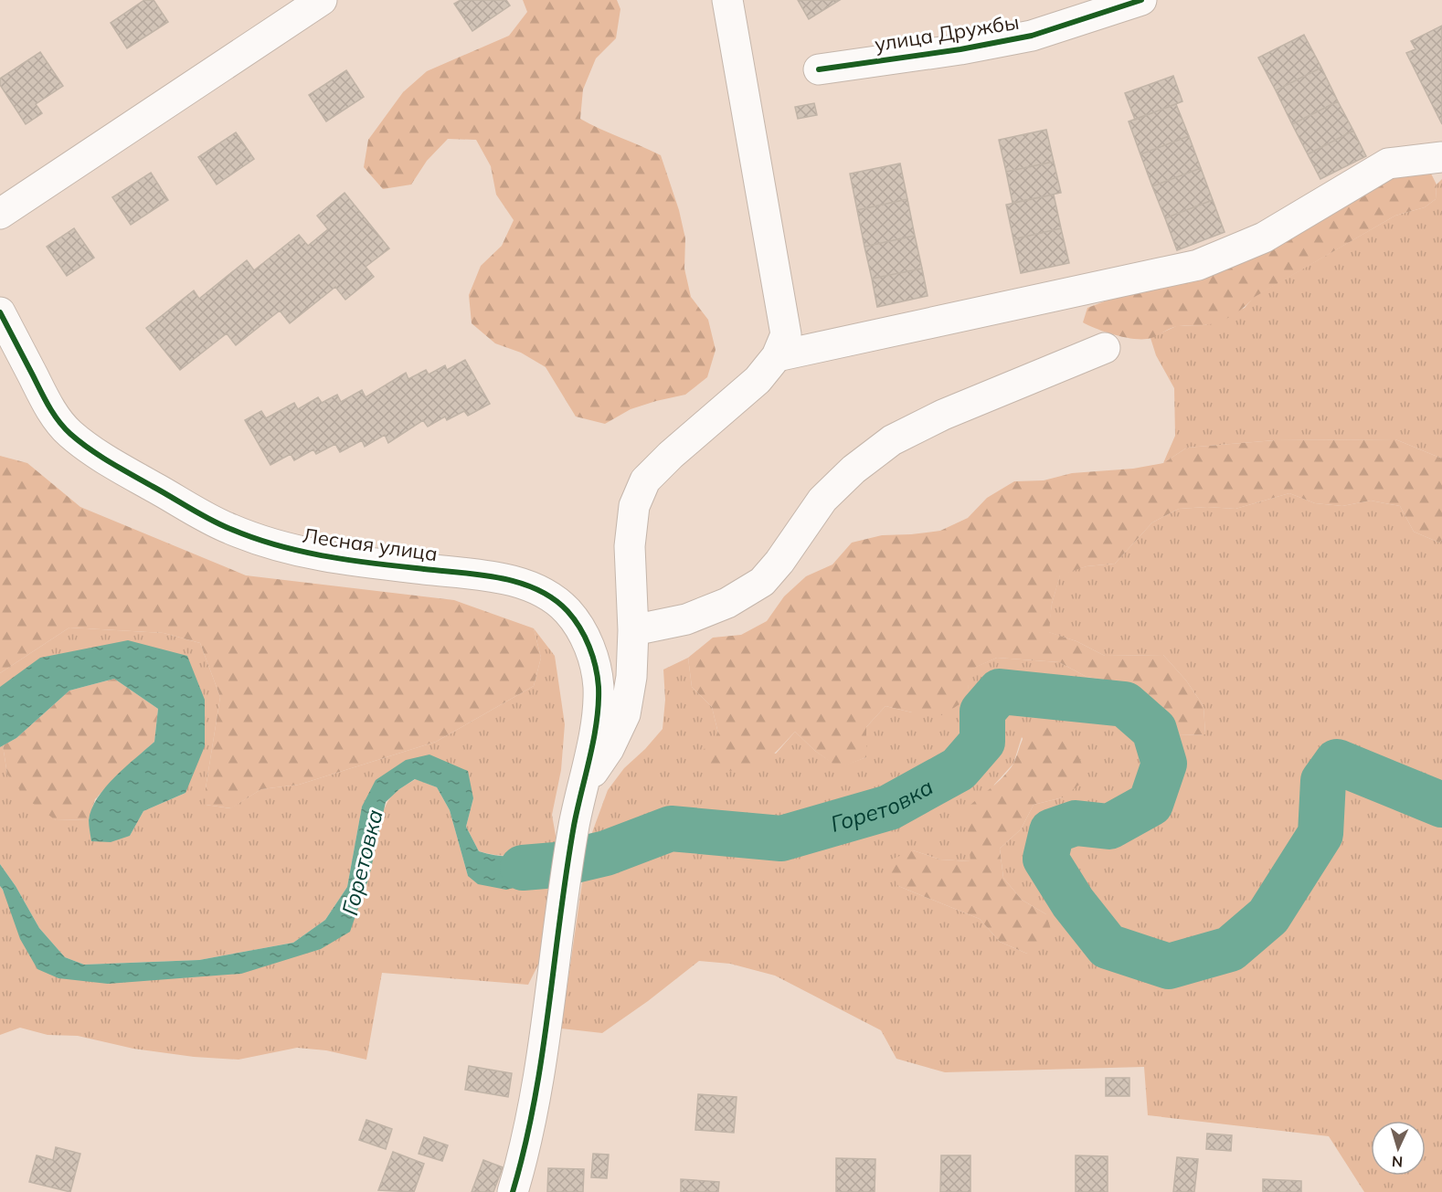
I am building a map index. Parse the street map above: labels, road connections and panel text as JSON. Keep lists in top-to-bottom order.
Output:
{
  "streets": {
    "street": ["улица Дружбы", "Лесная улица"]
  },
  "water": ["Горетовка"],
  "north": "bottom"
}
